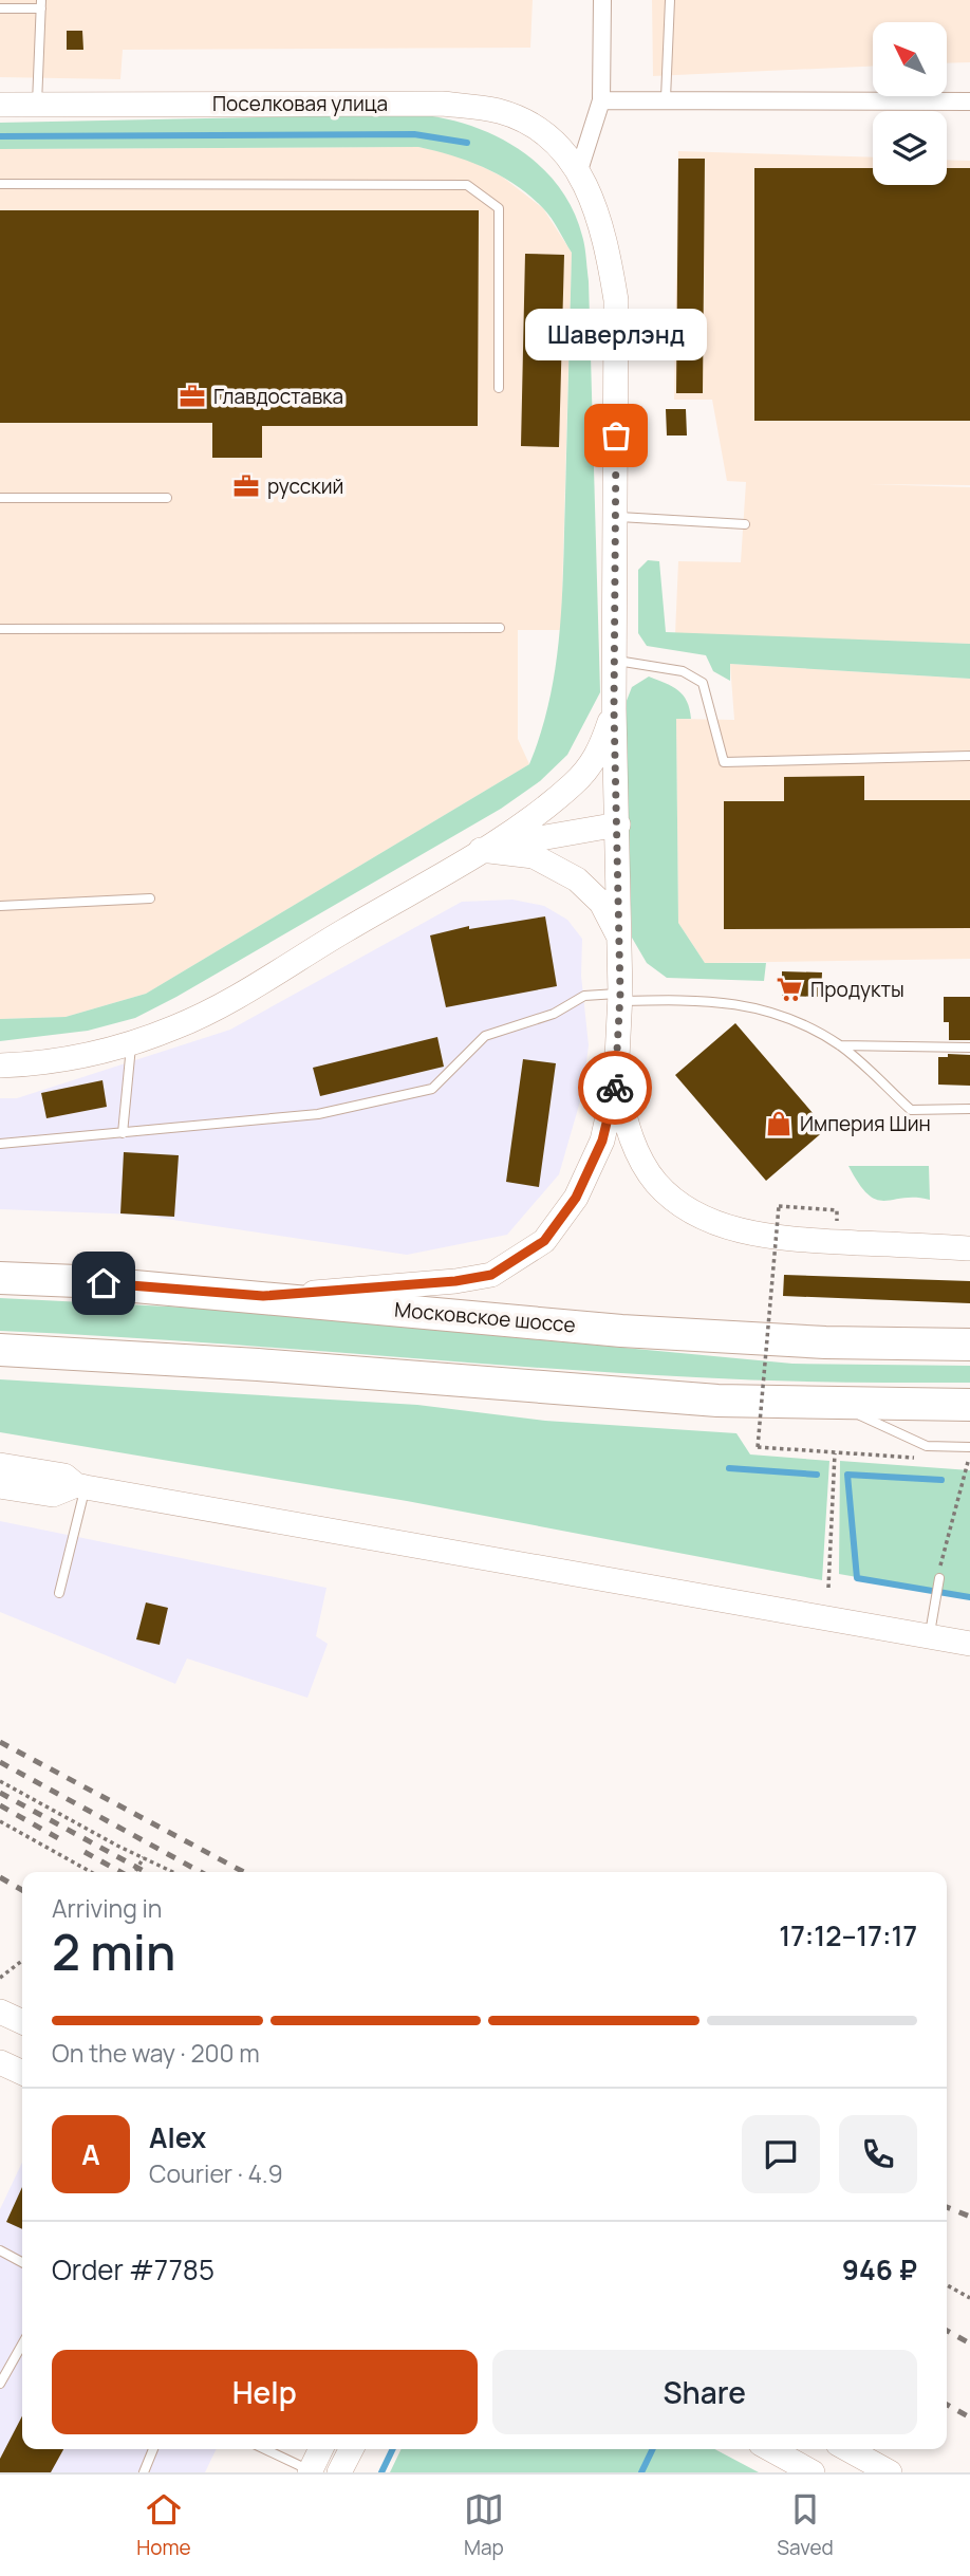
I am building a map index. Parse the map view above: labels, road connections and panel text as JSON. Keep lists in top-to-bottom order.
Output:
{
  "streets": {
    "highway": ["Московское шоссе"],
    "street": ["Поселковая улица"]
  },
  "places": {
    "office": ["Главдоставка", "русский"],
    "other": ["Шаверлэнд"],
    "supermarket": ["Продукты"],
    "shop": ["Империя Шин"]
  },
  "north": "top left",
  "page": {
    "bubble": "Шаверлэнд",
    "heading": ["2 min", "Arriving in", "17:12–17:17"],
    "panel": [
      "Alex",
      "Courier · 4.9",
      "Order #7785",
      "946 ₽"
    ],
    "bar": "On the way · 200 m",
    "round": "A",
    "buttons": ["Help", "Share"],
    "tabs": ["Home", "Map", "Saved"]
  }
}
